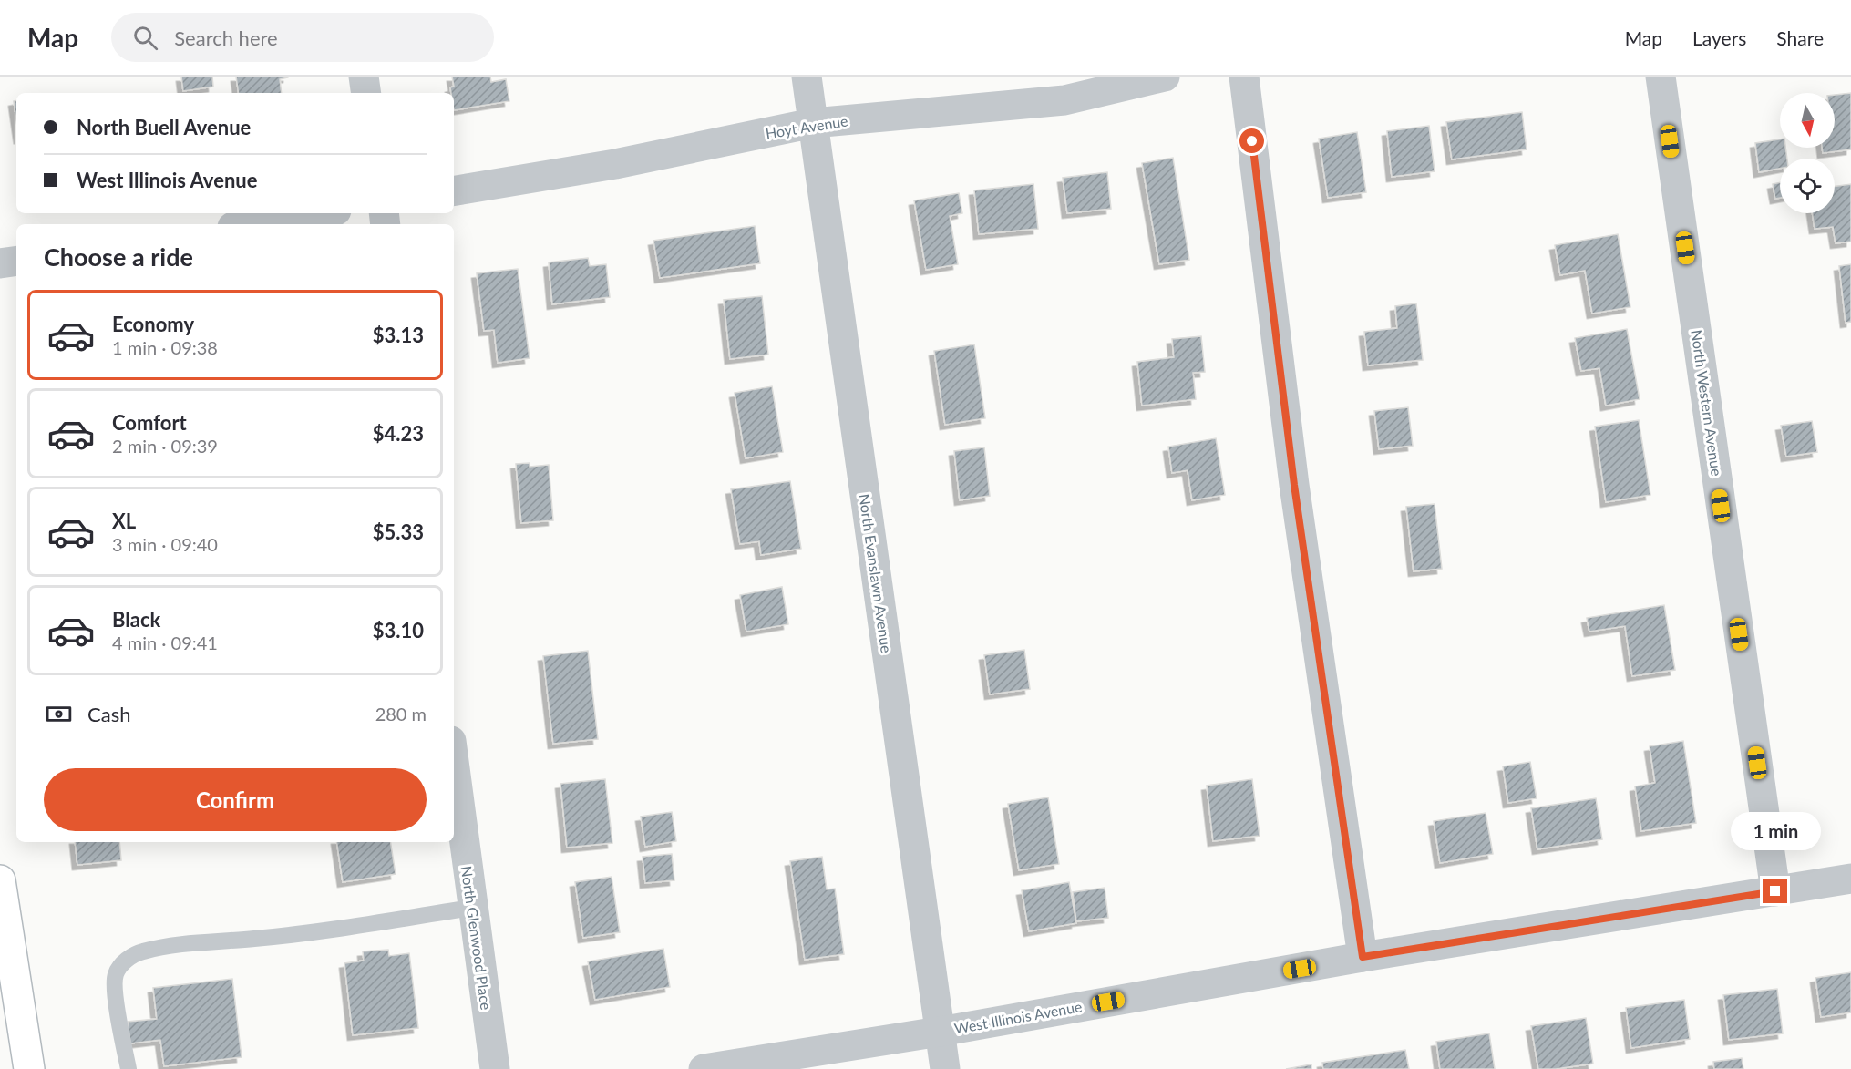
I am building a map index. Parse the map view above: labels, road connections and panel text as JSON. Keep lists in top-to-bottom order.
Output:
{
  "streets": {
    "street": [
      "Hoyt Avenue",
      "North Western Avenue",
      "North Evanslawn Avenue",
      "North Glenwood Place",
      "West Illinois Avenue"
    ]
  },
  "crossings": [
    ["Hoyt Avenue", "North Evanslawn Avenue"],
    ["North Western Avenue", "West Illinois Avenue"],
    ["North Evanslawn Avenue", "West Illinois Avenue"]
  ],
  "north": "bottom",
  "page": {
    "header": "Map",
    "search": "Search here",
    "nav": ["Map", "Layers", "Share"],
    "banner": ["North Buell Avenue", "West Illinois Avenue"],
    "heading": "Choose a ride",
    "list": [
      {
        "name": "Economy",
        "note": "1 min · 09:38",
        "value": "$3.13"
      },
      {
        "name": "Comfort",
        "note": "2 min · 09:39",
        "value": "$4.23"
      },
      {
        "name": "XL",
        "note": "3 min · 09:40",
        "value": "$5.33"
      },
      {
        "name": "Black",
        "note": "4 min · 09:41",
        "value": "$3.10"
      }
    ],
    "pay": ["Cash", "280 m"],
    "buttons": "Confirm",
    "bubble": "1 min"
  }
}
